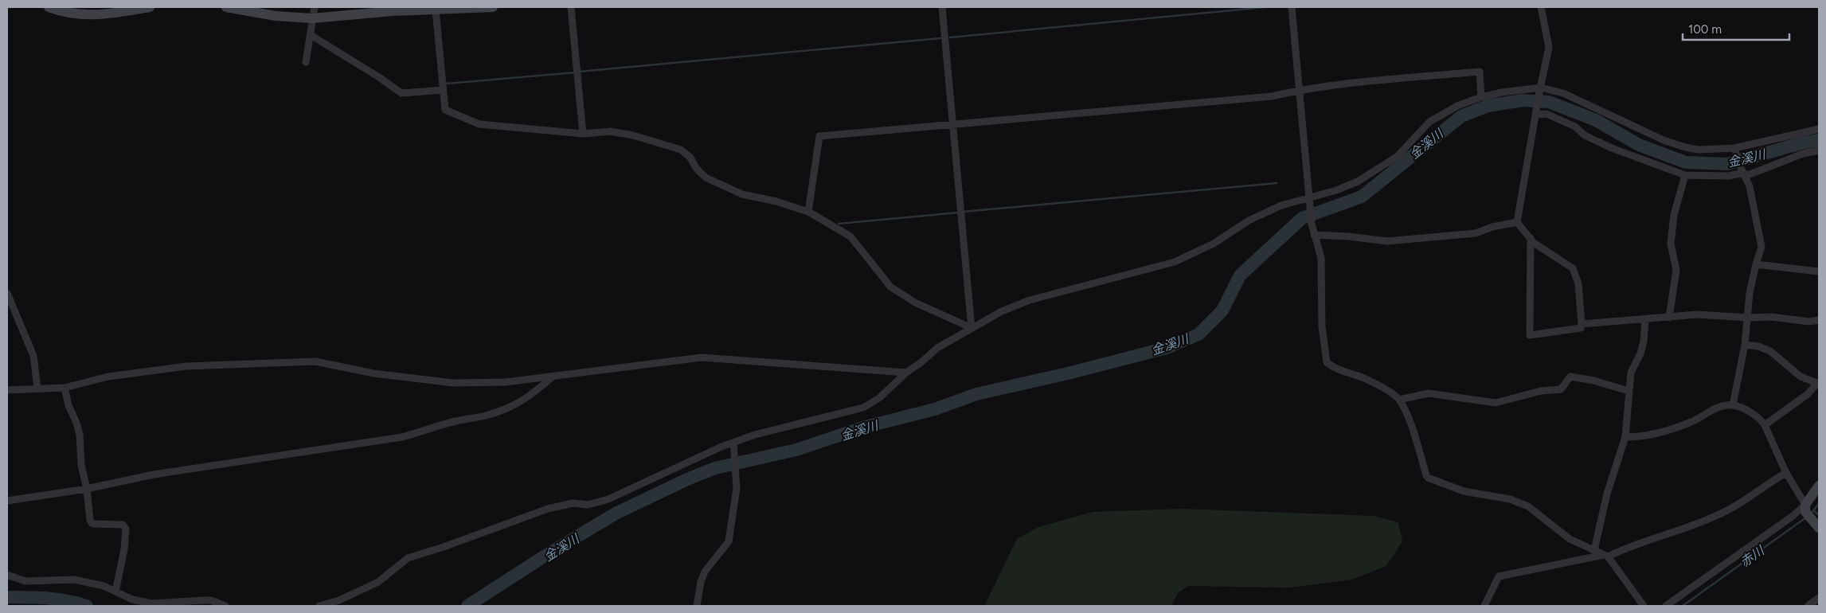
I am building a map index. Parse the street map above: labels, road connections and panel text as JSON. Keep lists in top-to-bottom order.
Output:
{
  "water": ["金溪川", "赤川"],
  "scale_bar": "100 m"
}
